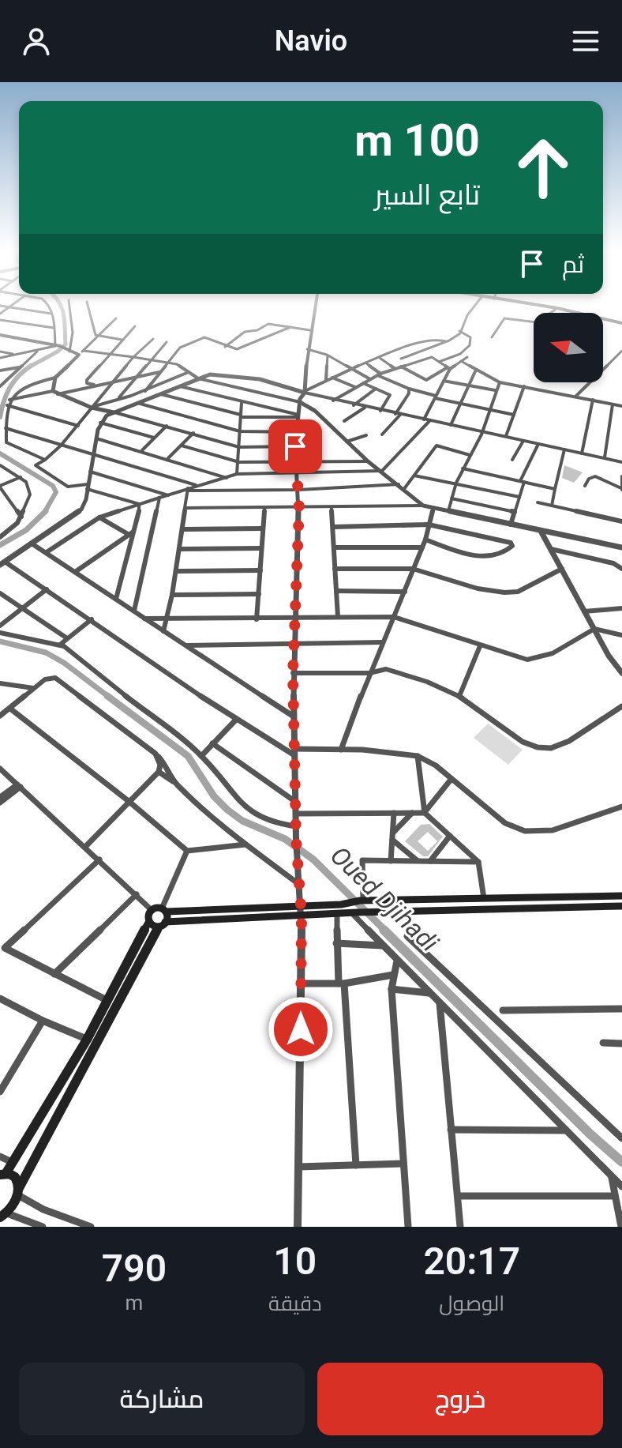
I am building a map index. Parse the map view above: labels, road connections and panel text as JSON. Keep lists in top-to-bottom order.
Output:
{
  "water": ["Oued Djihadi"],
  "north": "left",
  "page": {
    "header": "Navio",
    "turn": ["100 m", "تابع السير"],
    "then": "ثم",
    "eta": [
      "20:17",
      "الوصول",
      "10",
      "دقيقة",
      "790",
      "m"
    ],
    "buttons": ["خروج", "مشاركة"]
  }
}
